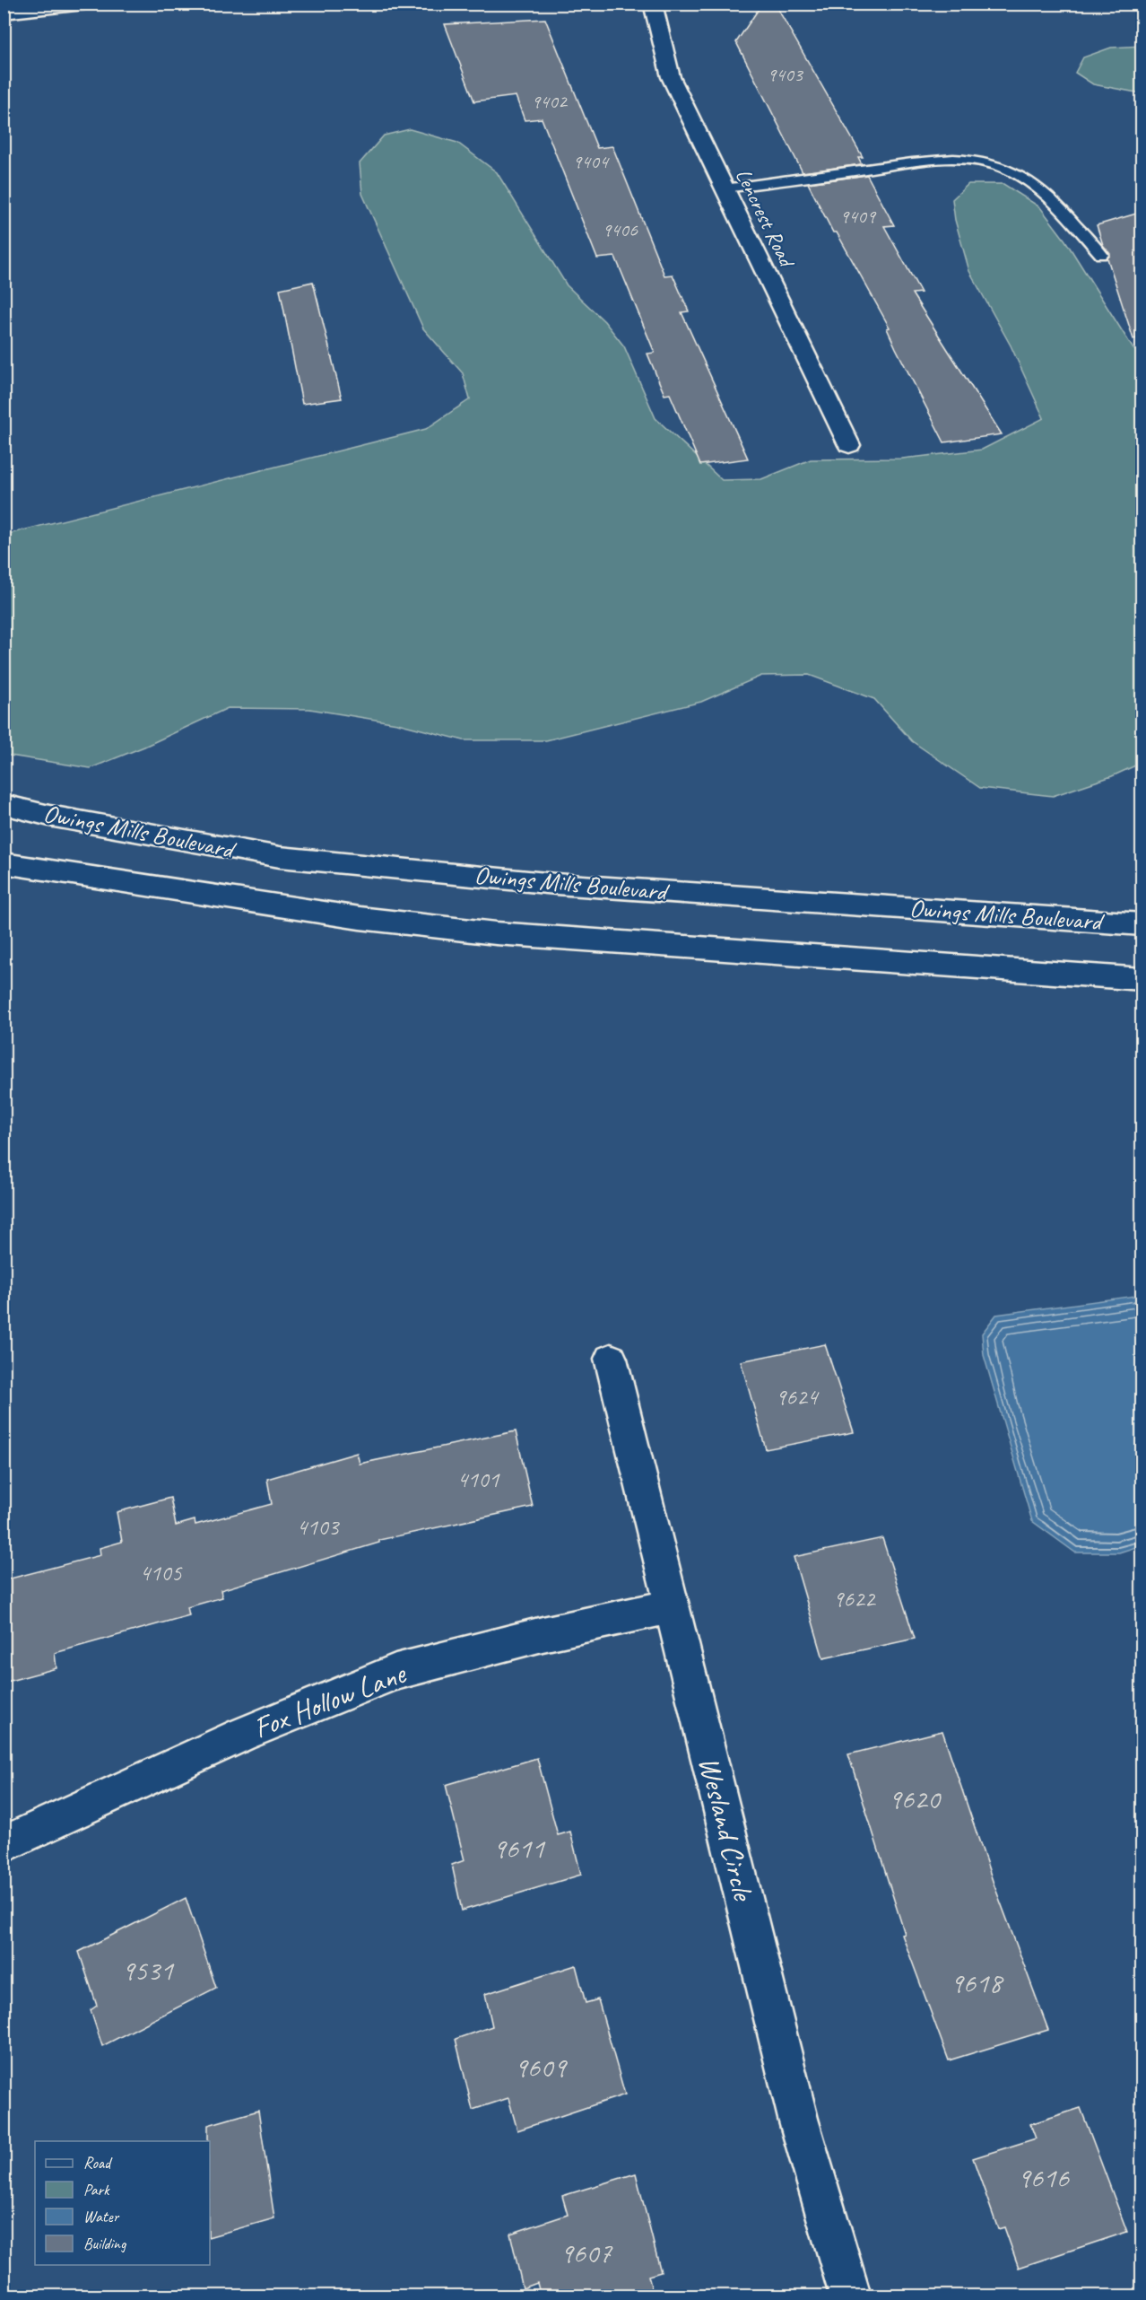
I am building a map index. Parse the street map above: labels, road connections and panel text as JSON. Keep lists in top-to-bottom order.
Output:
{
  "streets": {
    "street": [
      "Lencrest Road",
      "Owings Mills Boulevard",
      "Fox Hollow Lane",
      "Wesland Circle"
    ]
  },
  "crossings": [
    ["Fox Hollow Lane", "Wesland Circle"]
  ],
  "house_numbers": [
    "9403",
    "9402",
    "9404",
    "9409",
    "9406",
    "9624",
    "4101",
    "4103",
    "4105",
    "9622",
    "9620",
    "9611",
    "9531",
    "9618",
    "9609",
    "9616",
    "9607"
  ],
  "legend": [
    "Road",
    "Park",
    "Water",
    "Building"
  ]
}
